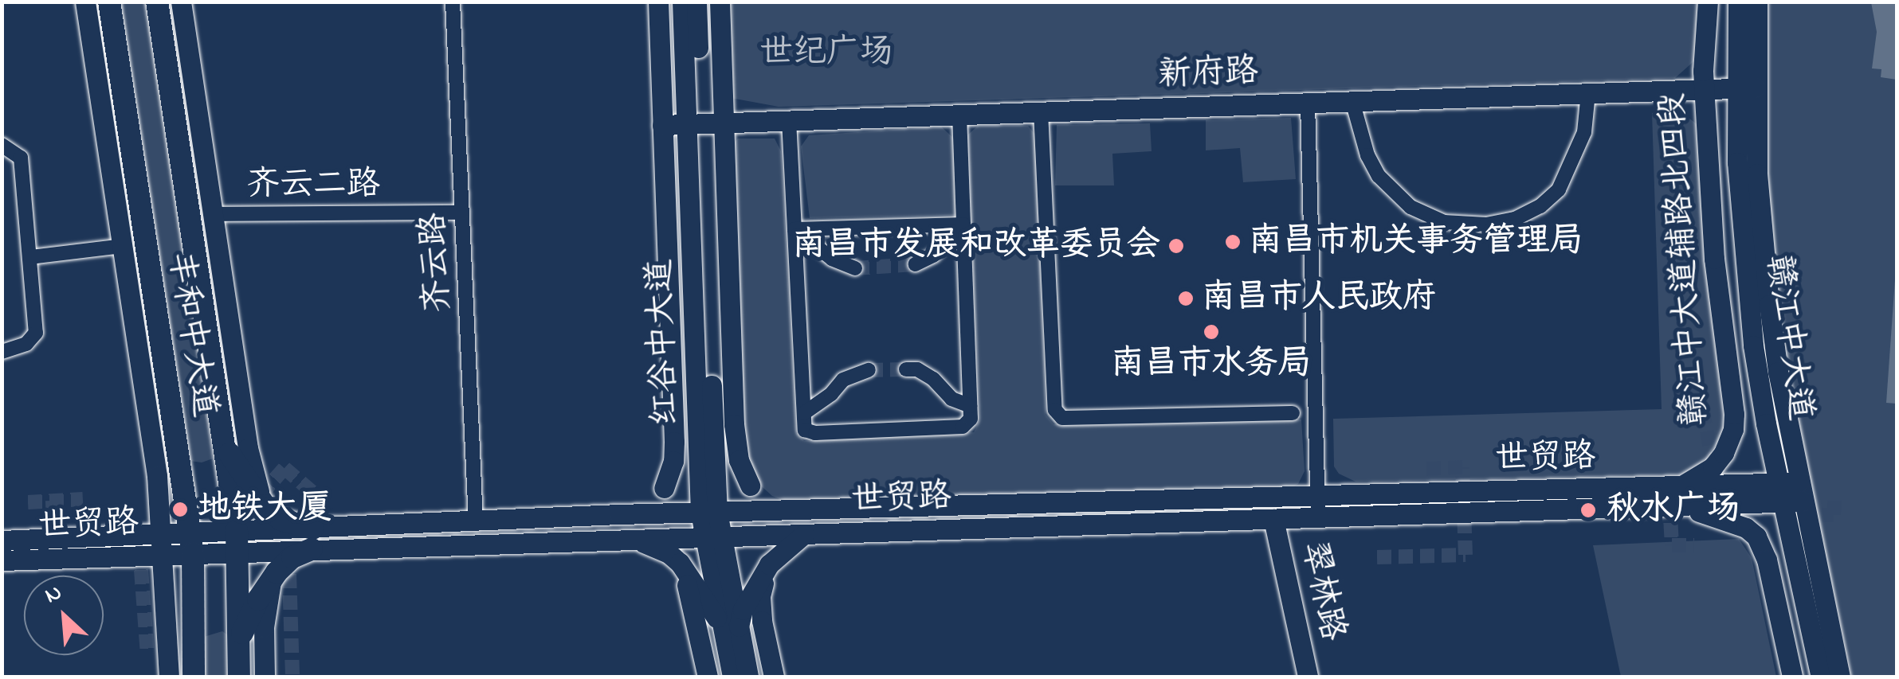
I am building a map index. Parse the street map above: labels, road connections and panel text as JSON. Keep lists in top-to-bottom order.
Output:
{
  "streets": {
    "main road": [
      "新府路",
      "赣江中大道辅路北四段",
      "丰和中大道",
      "赣江中大道",
      "红谷中大道",
      "世贸路",
      "翠林路"
    ],
    "street": ["齐云二路", "齐云路"]
  },
  "crossings": [
    ["新府路", "赣江中大道辅路北四段"],
    ["新府路", "赣江中大道"],
    ["新府路", "红谷中大道"],
    ["齐云二路", "齐云路"],
    ["赣江中大道辅路北四段", "世贸路"],
    ["齐云路", "世贸路"],
    ["丰和中大道", "世贸路"],
    ["赣江中大道", "世贸路"],
    ["红谷中大道", "世贸路"],
    ["世贸路", "翠林路"]
  ],
  "parks": ["世纪广场"],
  "places": [
    "南昌市机关事务管理局",
    "南昌市发展和改革委员会",
    "南昌市人民政府",
    "南昌市水务局",
    "地铁大厦",
    "秋水广场"
  ],
  "north": "top left"
}
